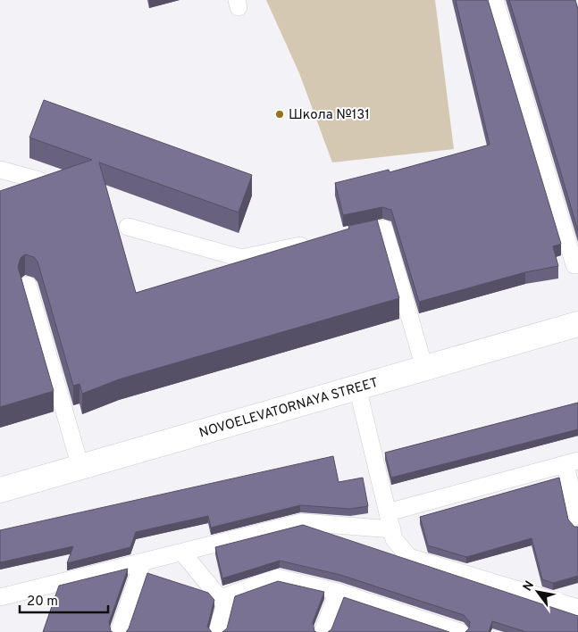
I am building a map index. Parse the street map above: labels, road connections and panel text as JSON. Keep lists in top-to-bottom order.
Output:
{
  "streets": {
    "street": ["NOVOELEVATORNAYA STREET"]
  },
  "places": ["Школа №131"],
  "scale_bar": "20 m",
  "north": "top left"
}
